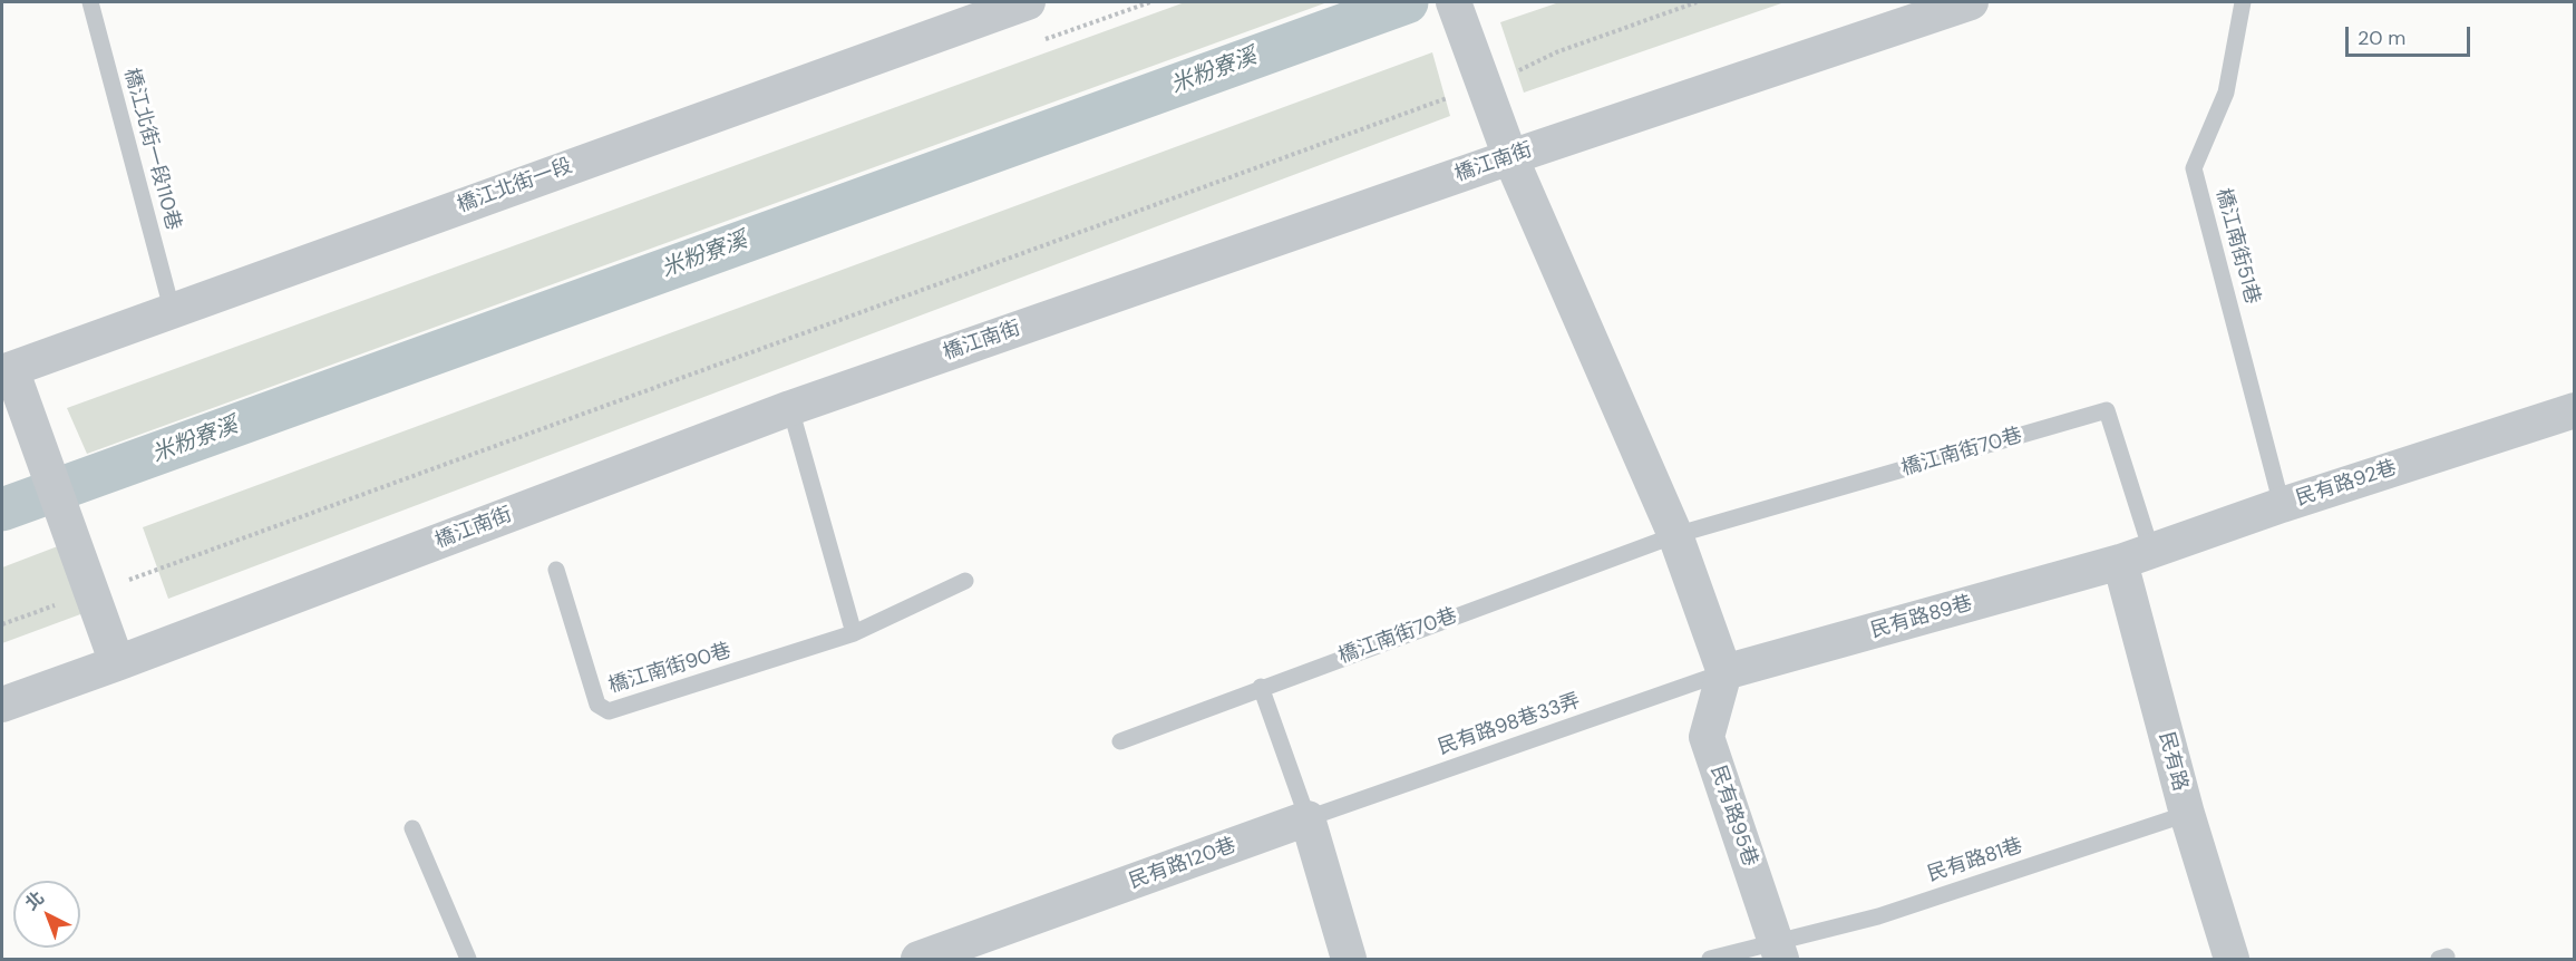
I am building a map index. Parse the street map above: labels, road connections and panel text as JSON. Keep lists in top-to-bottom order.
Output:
{
  "streets": {
    "street": [
      "橋江南街",
      "橋江北街一段",
      "民有路92巷",
      "民有路89巷",
      "民有路",
      "民有路95巷",
      "民有路120巷"
    ],
    "lane": [
      "橋江北街一段110巷",
      "橋江南街51巷",
      "橋江南街70巷",
      "橋江南街90巷",
      "民有路98巷33弄",
      "民有路81巷"
    ]
  },
  "crossings": [
    ["橋江北街一段110巷", "橋江北街一段"],
    ["橋江南街51巷", "民有路92巷"],
    ["橋江南街70巷", "民有路92巷"],
    ["橋江南街70巷", "民有路89巷"],
    ["橋江南街70巷", "民有路"],
    ["民有路92巷", "民有路89巷"],
    ["民有路92巷", "民有路"],
    ["民有路89巷", "民有路98巷33弄"],
    ["民有路89巷", "民有路"],
    ["民有路89巷", "民有路95巷"],
    ["民有路98巷33弄", "民有路95巷"],
    ["民有路98巷33弄", "民有路120巷"],
    ["民有路", "民有路81巷"],
    ["民有路95巷", "民有路81巷"]
  ],
  "water": ["米粉寮溪"],
  "scale_bar": "20 m",
  "north": "top left"
}
